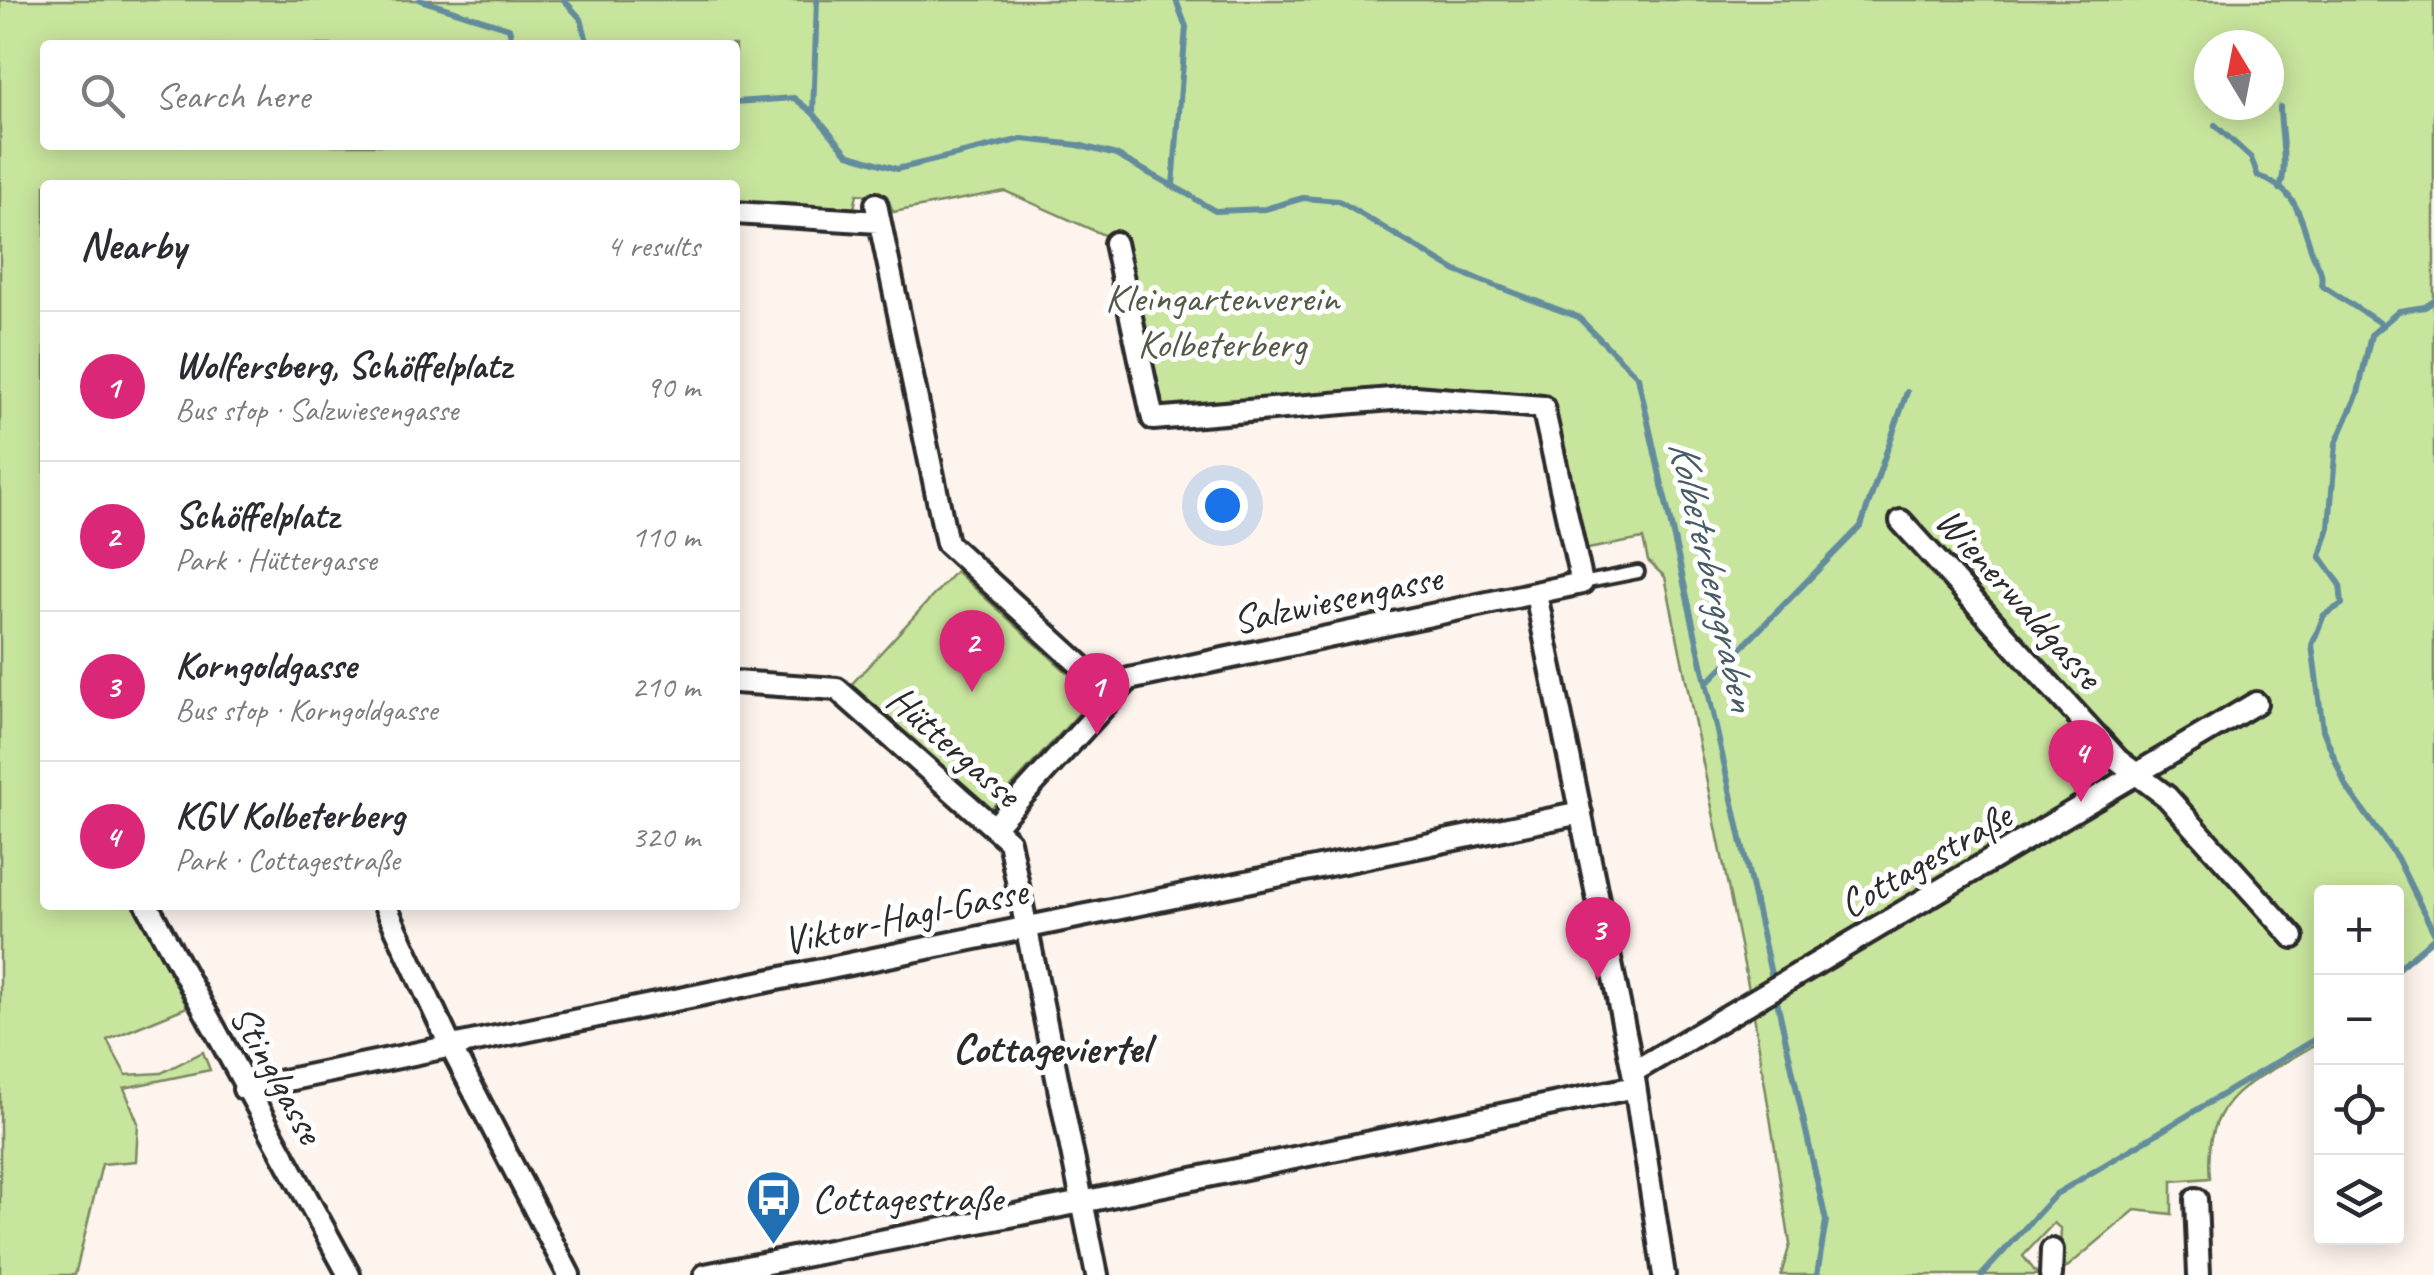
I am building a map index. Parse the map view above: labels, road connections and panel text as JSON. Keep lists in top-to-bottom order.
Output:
{
  "streets": {
    "street": [
      "Wienerwaldgasse",
      "Salzwiesengasse",
      "Hüttergasse",
      "Cottagestraße",
      "Viktor-Hagl-Gasse",
      "Stinglgasse"
    ]
  },
  "crossings": [
    ["Wienerwaldgasse", "Cottagestraße"],
    ["Salzwiesengasse", "Hüttergasse"],
    ["Hüttergasse", "Viktor-Hagl-Gasse"],
    ["Viktor-Hagl-Gasse", "Stinglgasse"]
  ],
  "districts": ["Cottageviertel"],
  "water": ["Kolbeterberggraben"],
  "parks": ["Kleingartenverein Kolbeterberg"],
  "places": {
    "bus stop": ["Cottagestraße"]
  },
  "north": "top",
  "page": {
    "search": "Search here",
    "heading": ["Nearby", "4 results"],
    "list": [
      {
        "mark": "1",
        "name": "Wolfersberg, Schöffelplatz",
        "note": "Bus stop · Salzwiesengasse",
        "value": "90 m"
      },
      {
        "mark": "2",
        "name": "Schöffelplatz",
        "note": "Park · Hüttergasse",
        "value": "110 m"
      },
      {
        "mark": "3",
        "name": "Korngoldgasse",
        "note": "Bus stop · Korngoldgasse",
        "value": "210 m"
      },
      {
        "mark": "4",
        "name": "KGV Kolbeterberg",
        "note": "Park · Cottagestraße",
        "value": "320 m"
      }
    ],
    "pins": [
      "2",
      "1",
      "4",
      "3"
    ],
    "map_buttons": ["+", "−"]
  }
}
